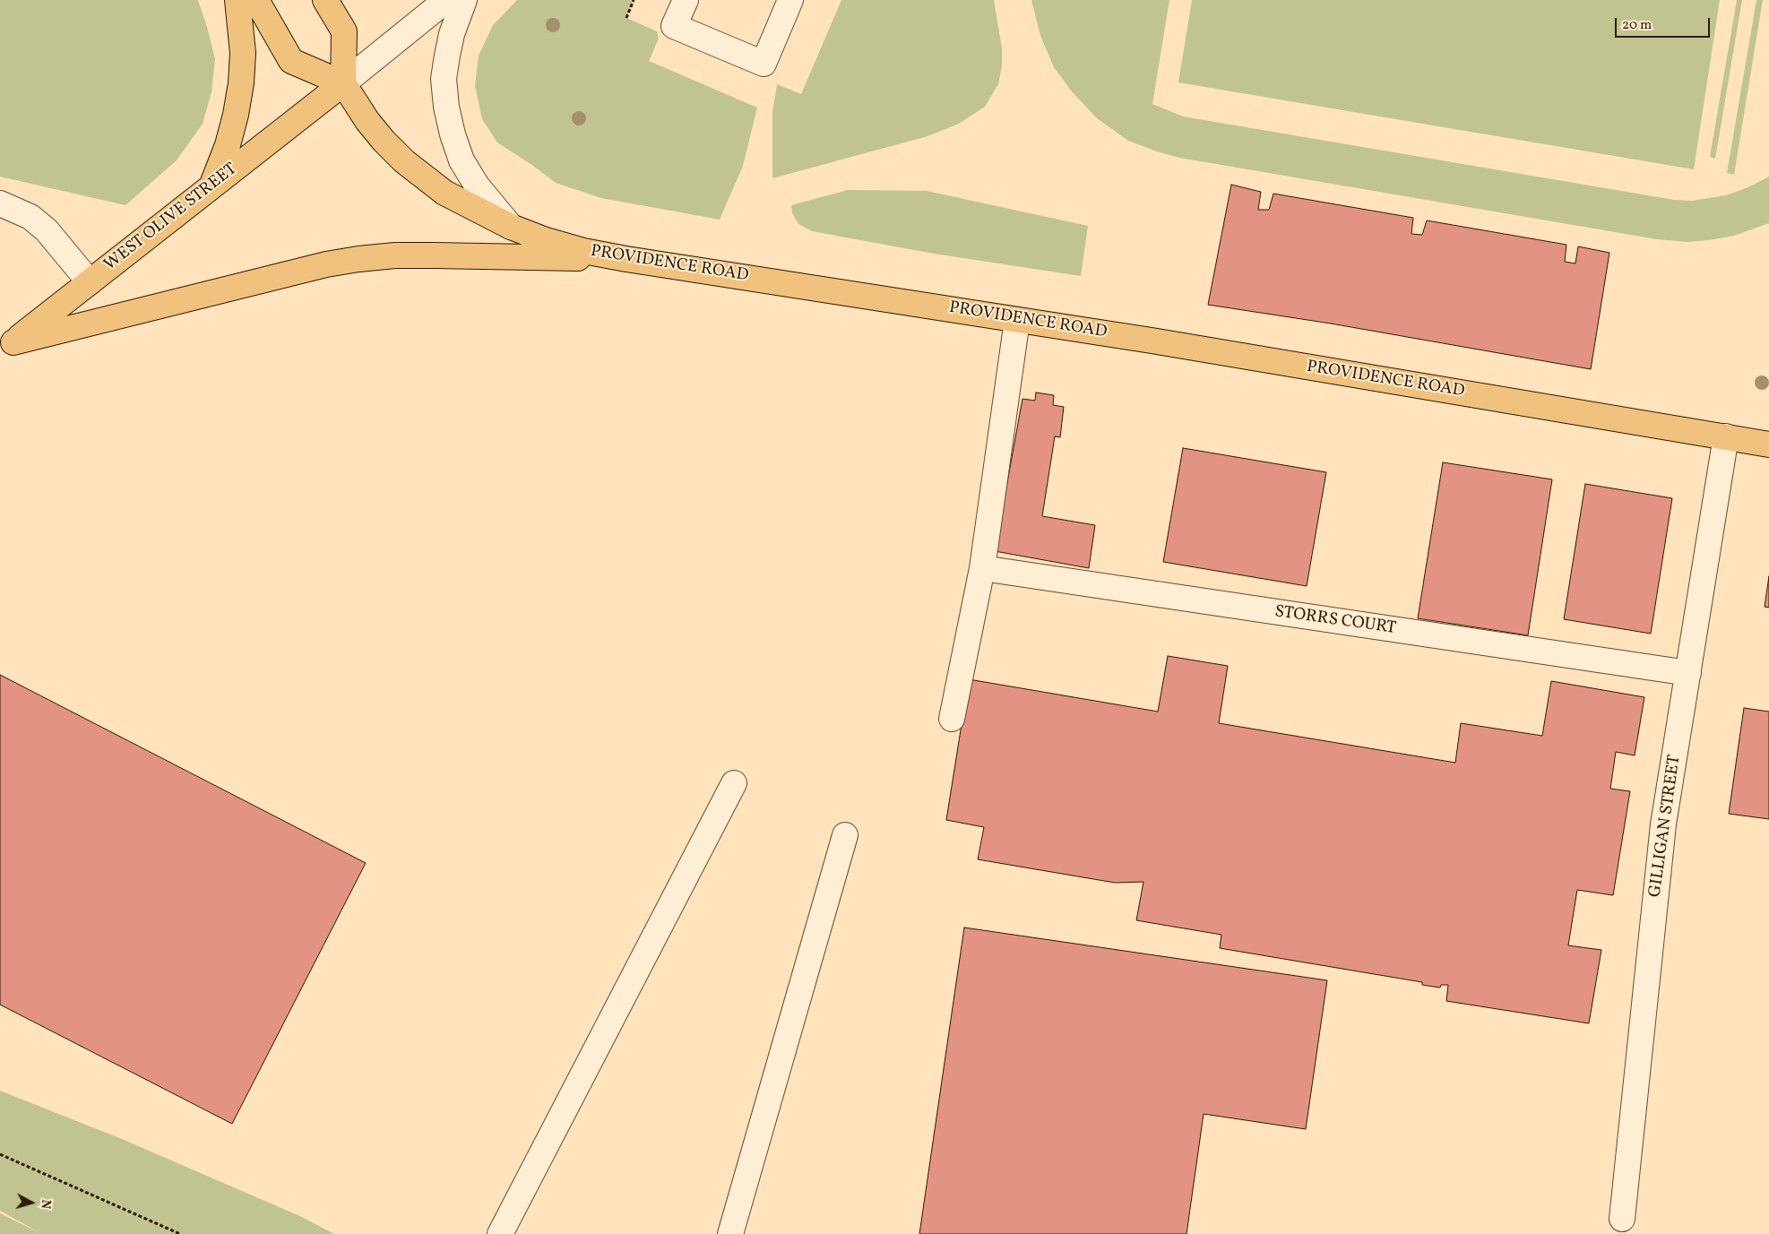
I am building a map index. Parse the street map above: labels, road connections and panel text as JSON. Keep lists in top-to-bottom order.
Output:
{
  "streets": {
    "main road": ["WEST OLIVE STREET", "PROVIDENCE ROAD"],
    "street": ["STORRS COURT", "GILLIGAN STREET"]
  },
  "crossings": [
    ["WEST OLIVE STREET", "PROVIDENCE ROAD"],
    ["PROVIDENCE ROAD", "GILLIGAN STREET"],
    ["STORRS COURT", "GILLIGAN STREET"]
  ],
  "scale_bar": "20 m",
  "north": "right"
}
